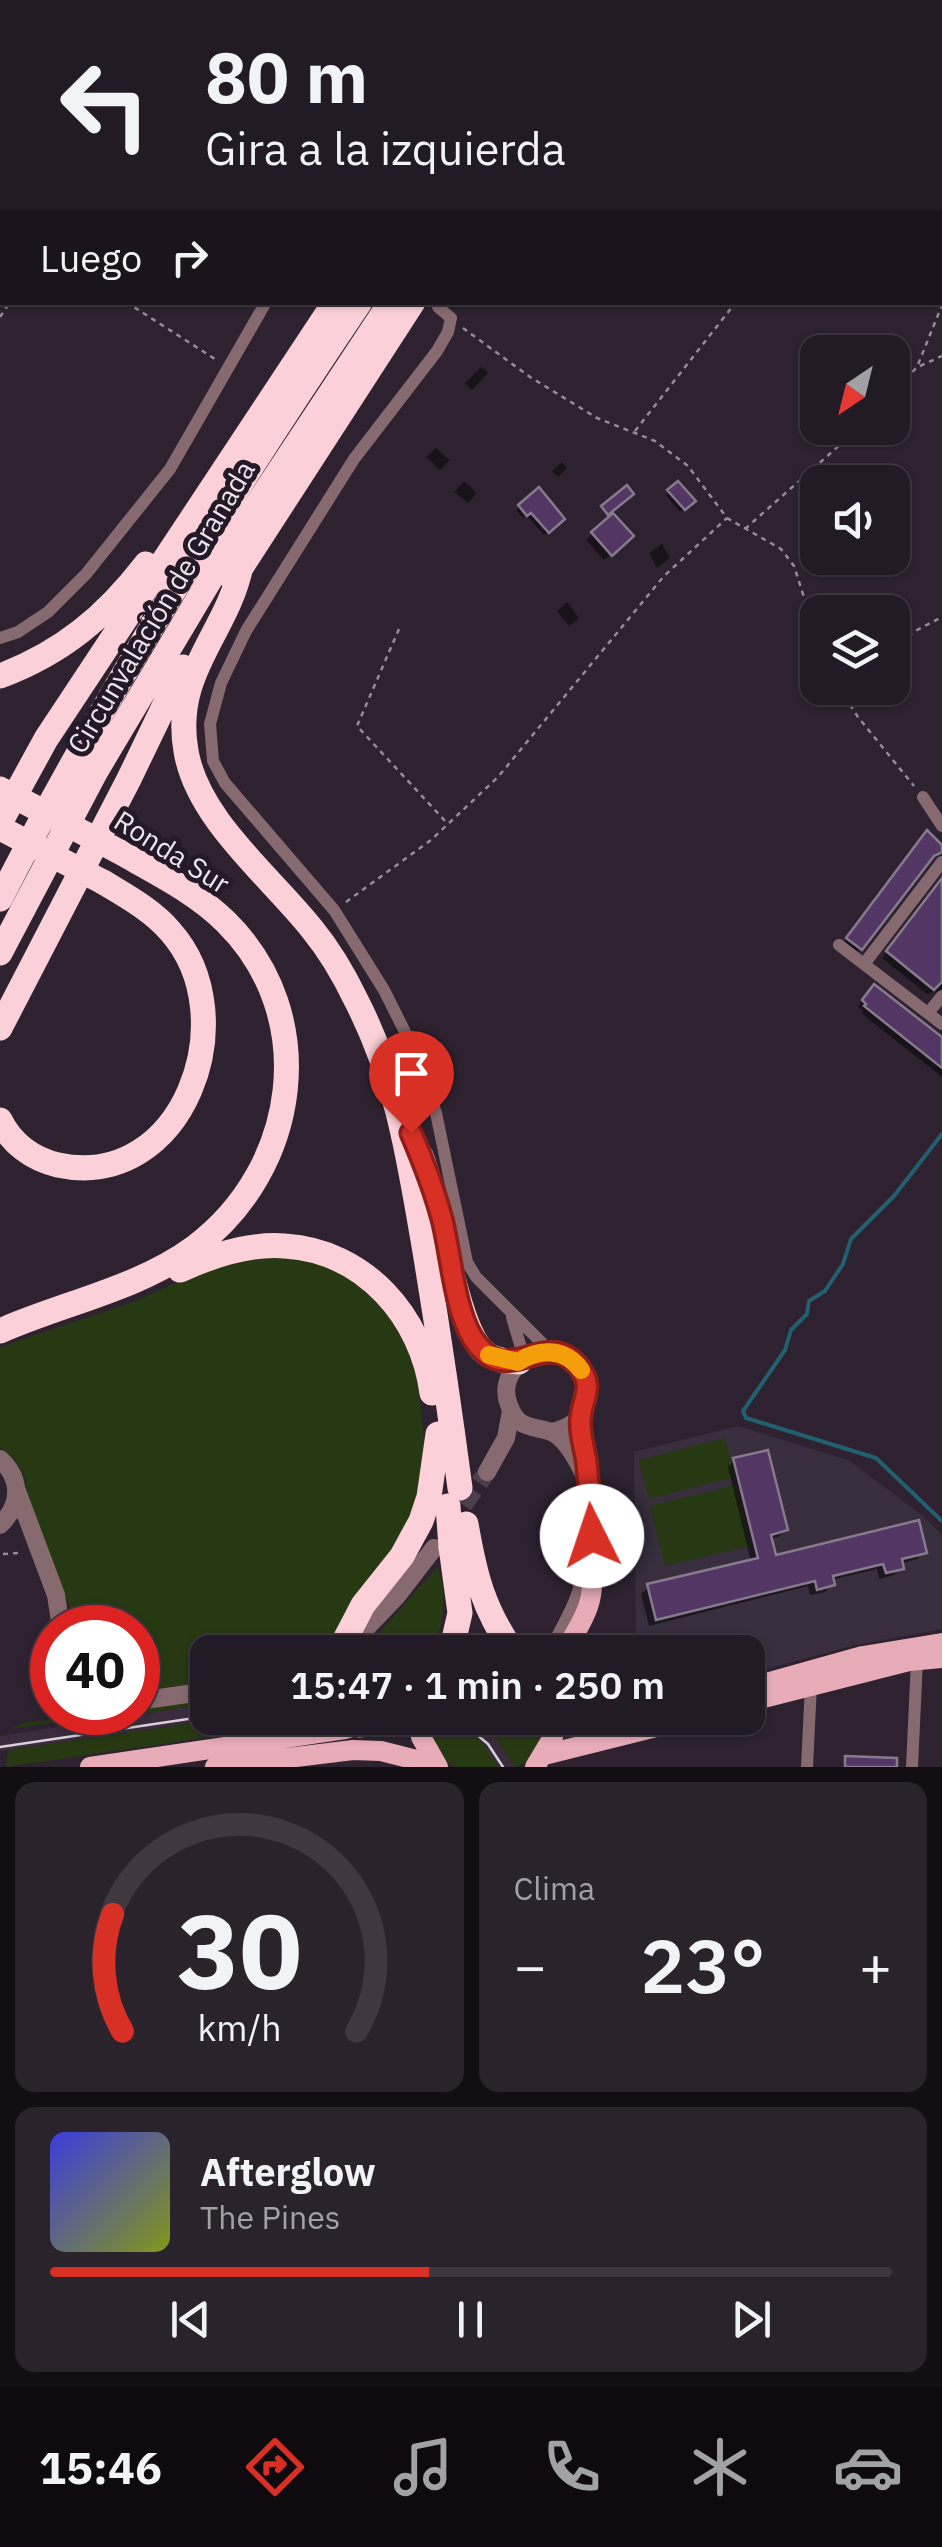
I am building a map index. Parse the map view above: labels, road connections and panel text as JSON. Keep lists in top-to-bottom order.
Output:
{
  "streets": {
    "highway": ["Circunvalación de Granada", "Ronda Sur"]
  },
  "north": "bottom left",
  "page": {
    "turn": ["80 m", "Gira a la izquierda"],
    "then": "Luego",
    "limit": "40",
    "trip": "15:47 · 1 min · 250 m",
    "tile": "Clima",
    "heat": ["−", "23°", "+"],
    "song": ["Afterglow", "The Pines"],
    "tabs": "15:46",
    "gauge": ["30", "km/h"]
  }
}
